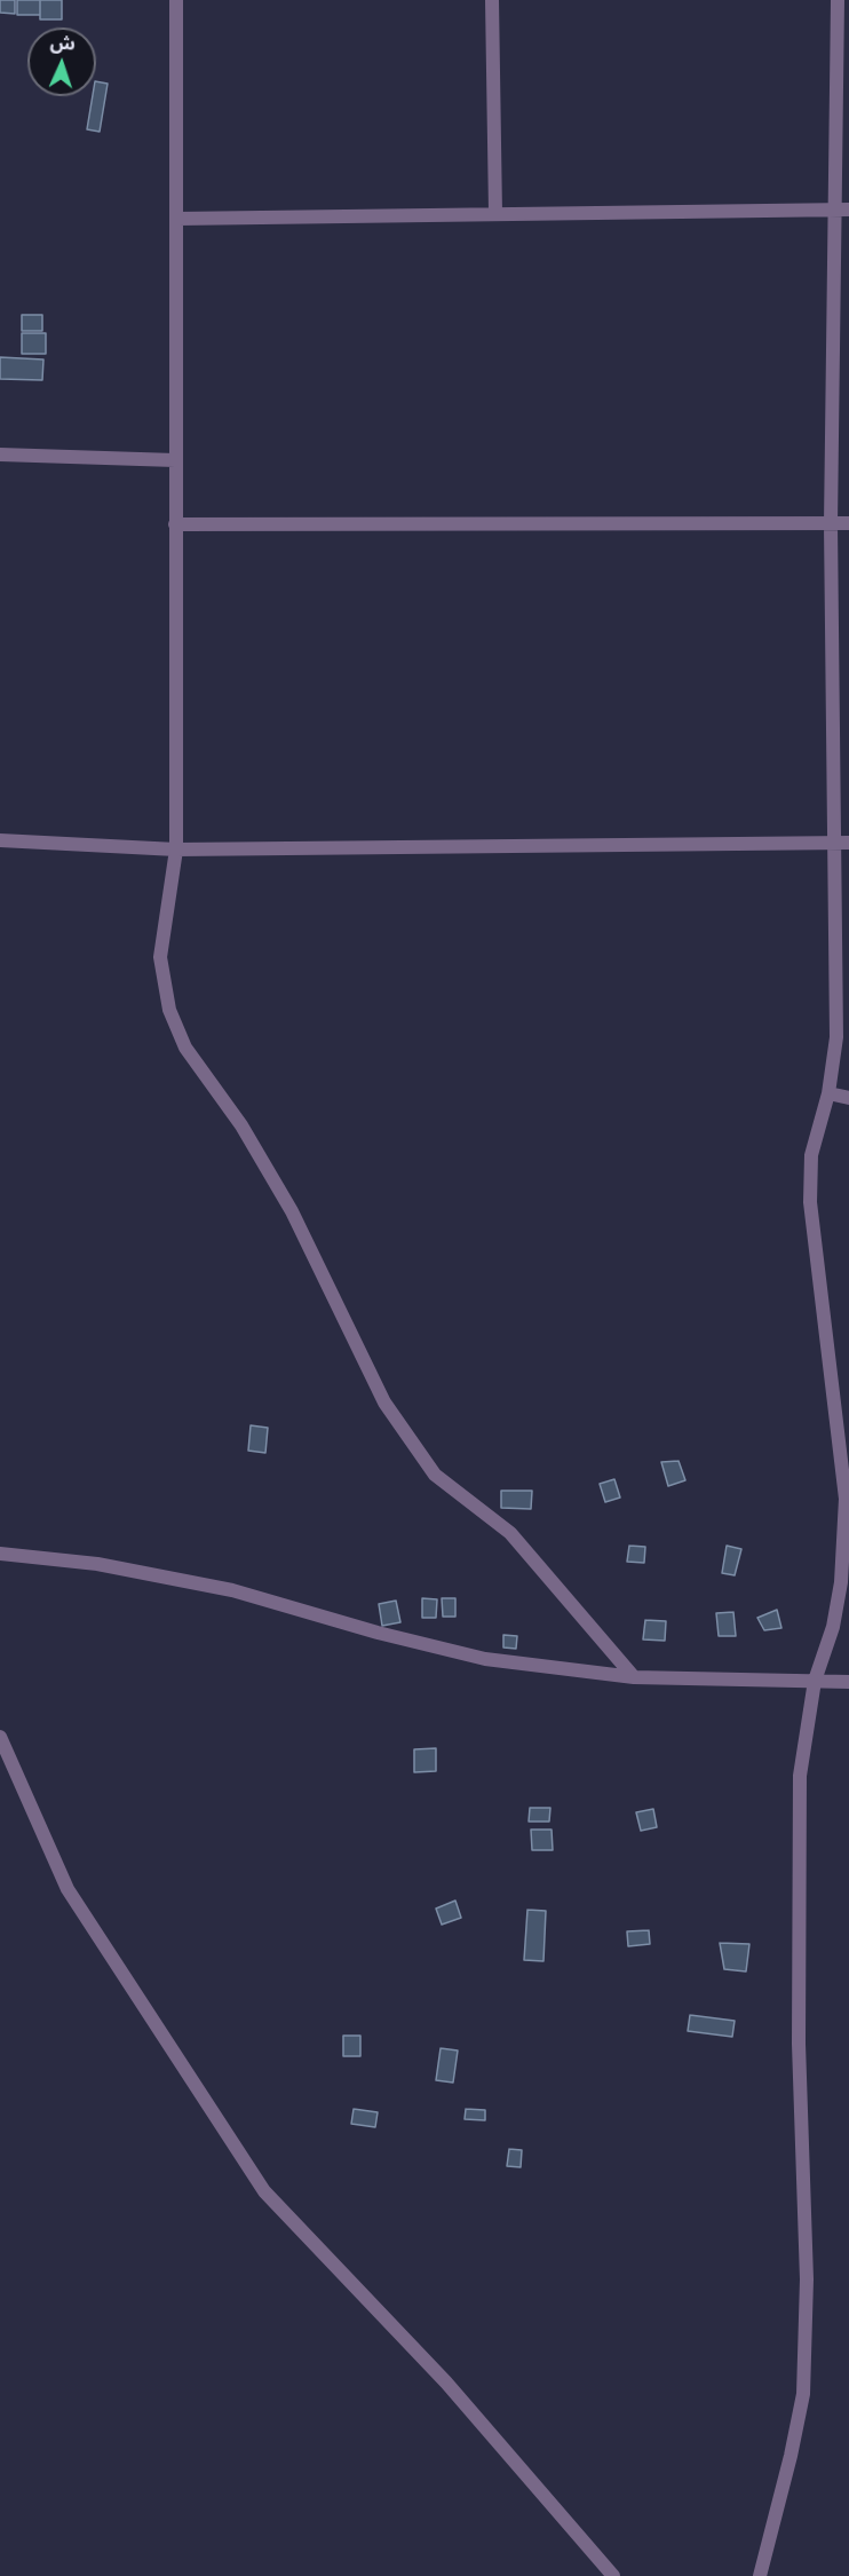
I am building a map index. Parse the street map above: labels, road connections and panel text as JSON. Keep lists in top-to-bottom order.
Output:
{
  "north": "top"
}
